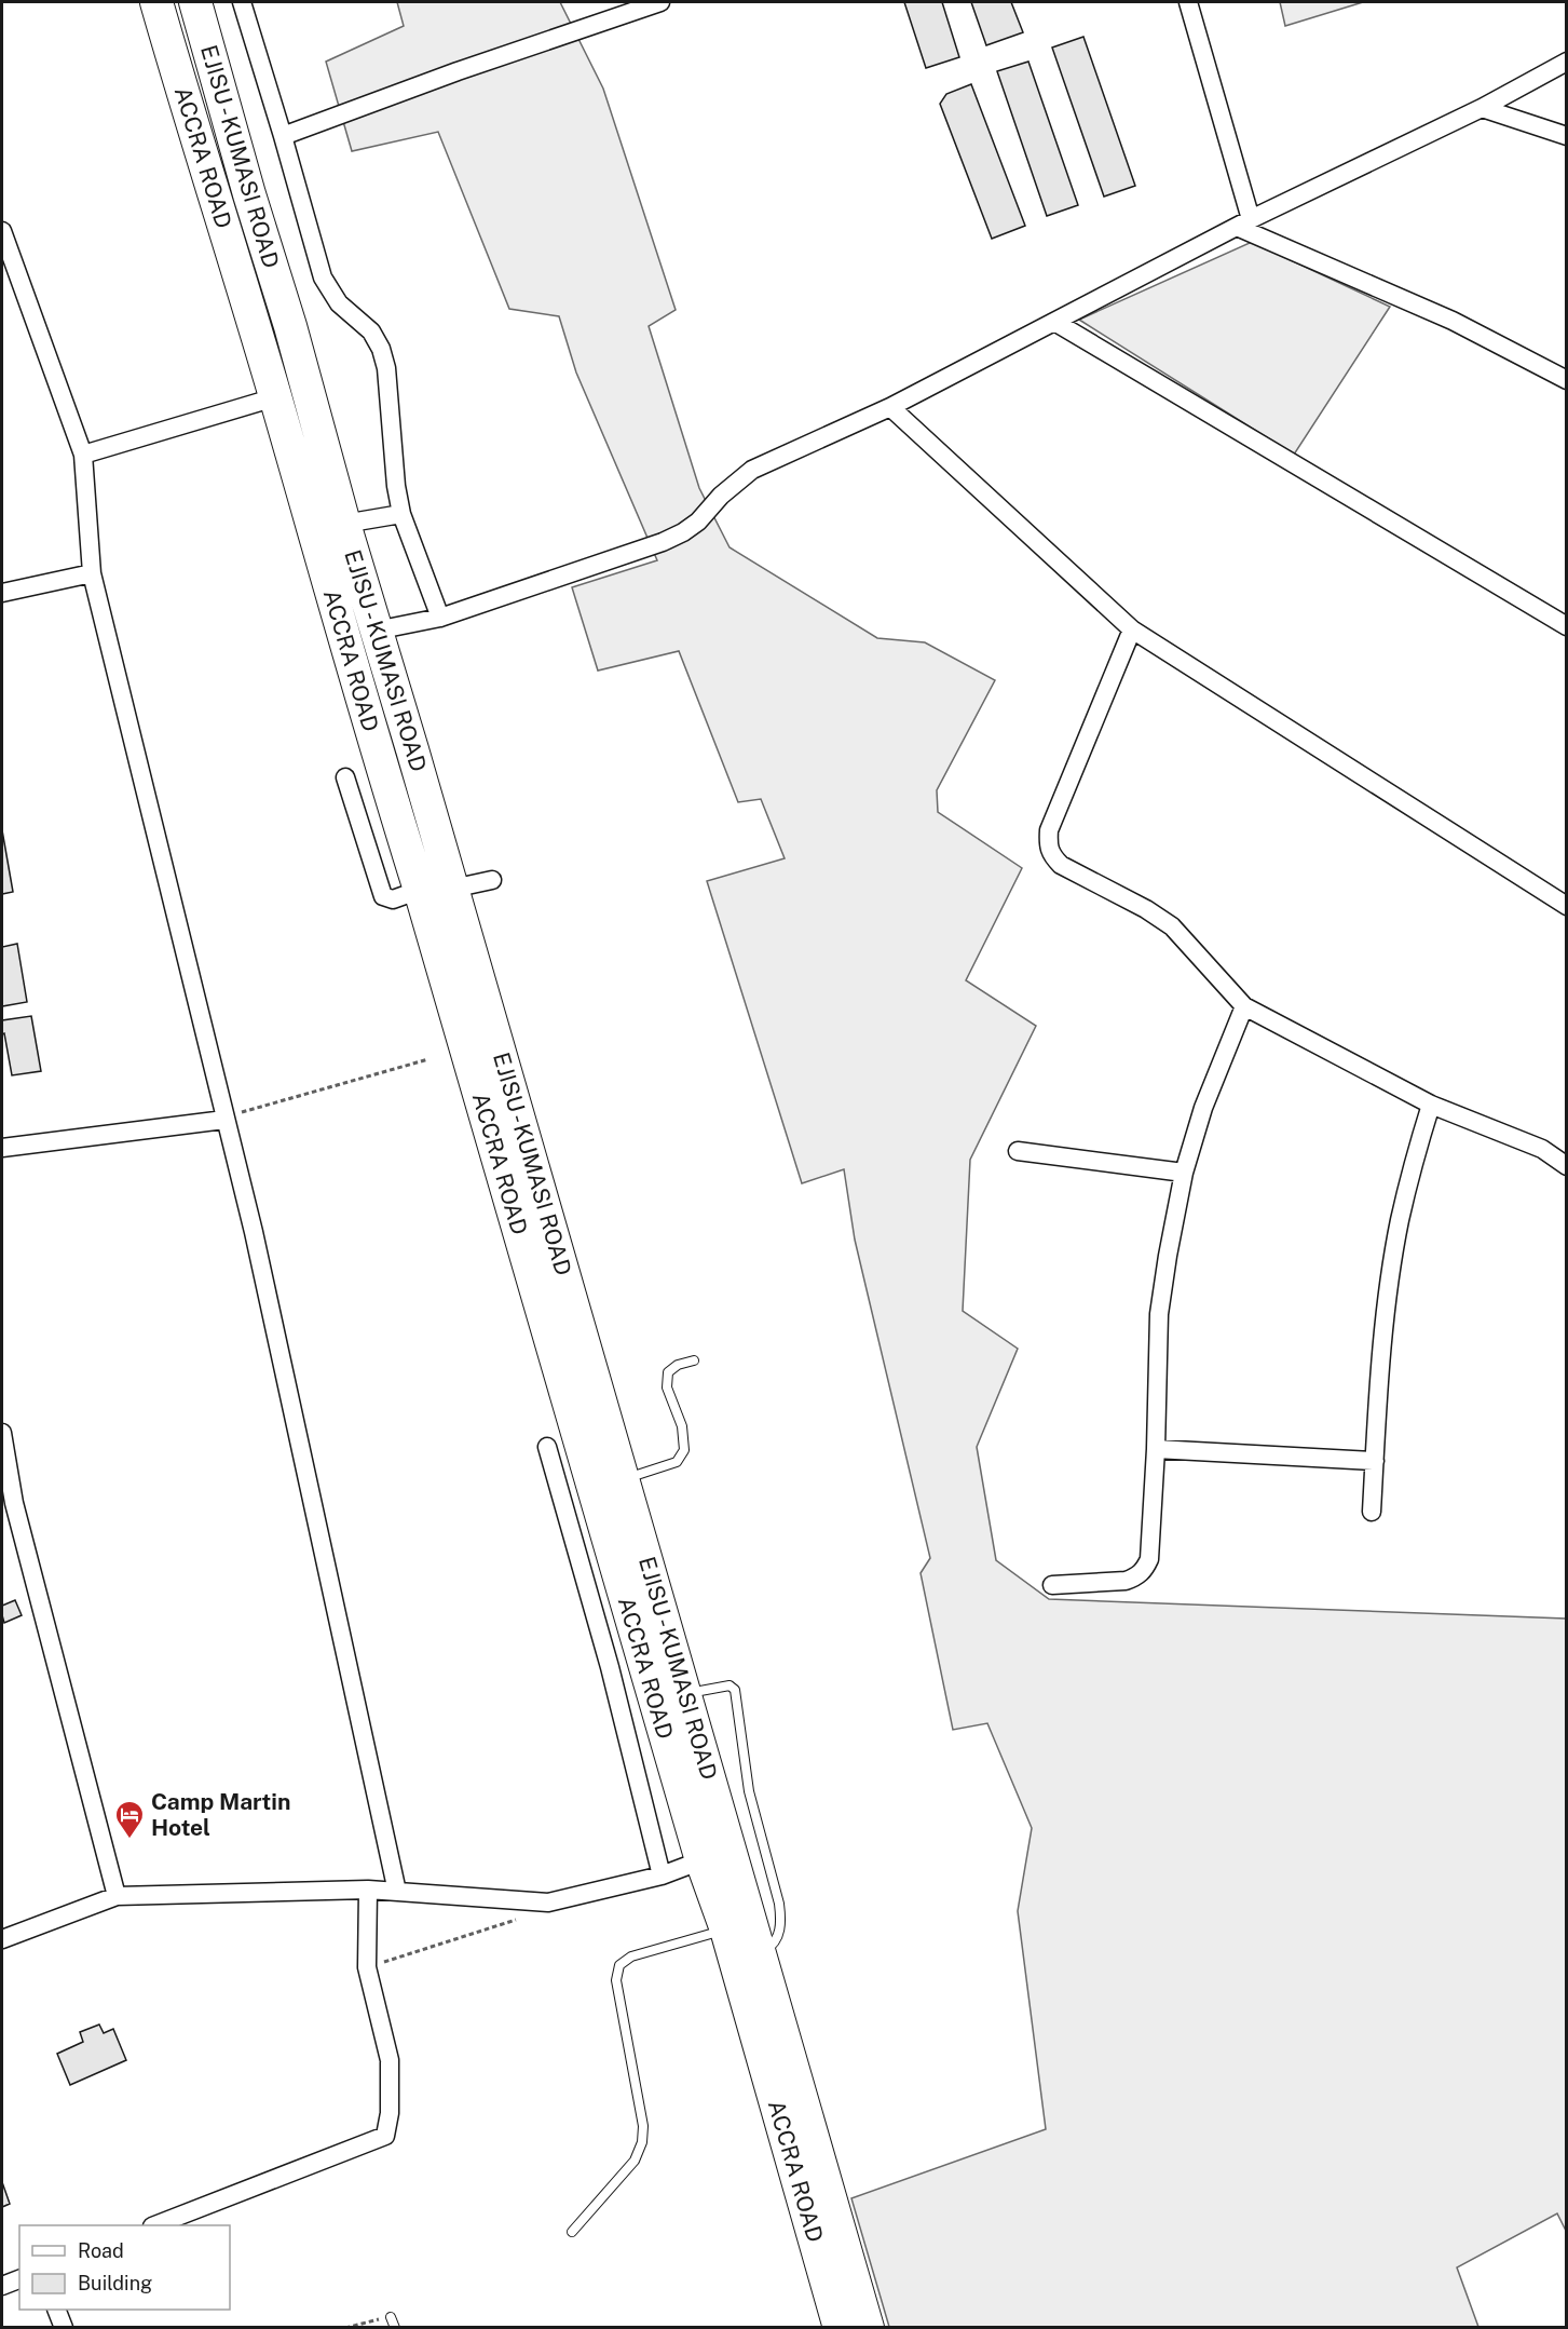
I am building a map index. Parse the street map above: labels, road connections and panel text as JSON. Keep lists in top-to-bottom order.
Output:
{
  "streets": {
    "highway": ["EJISU - KUMASI ROAD", "ACCRA ROAD"]
  },
  "crossings": [
    ["EJISU - KUMASI ROAD", "ACCRA ROAD"]
  ],
  "places": {
    "hotel": ["Camp Martin Hotel"]
  },
  "legend": ["Road", "Building"]
}
